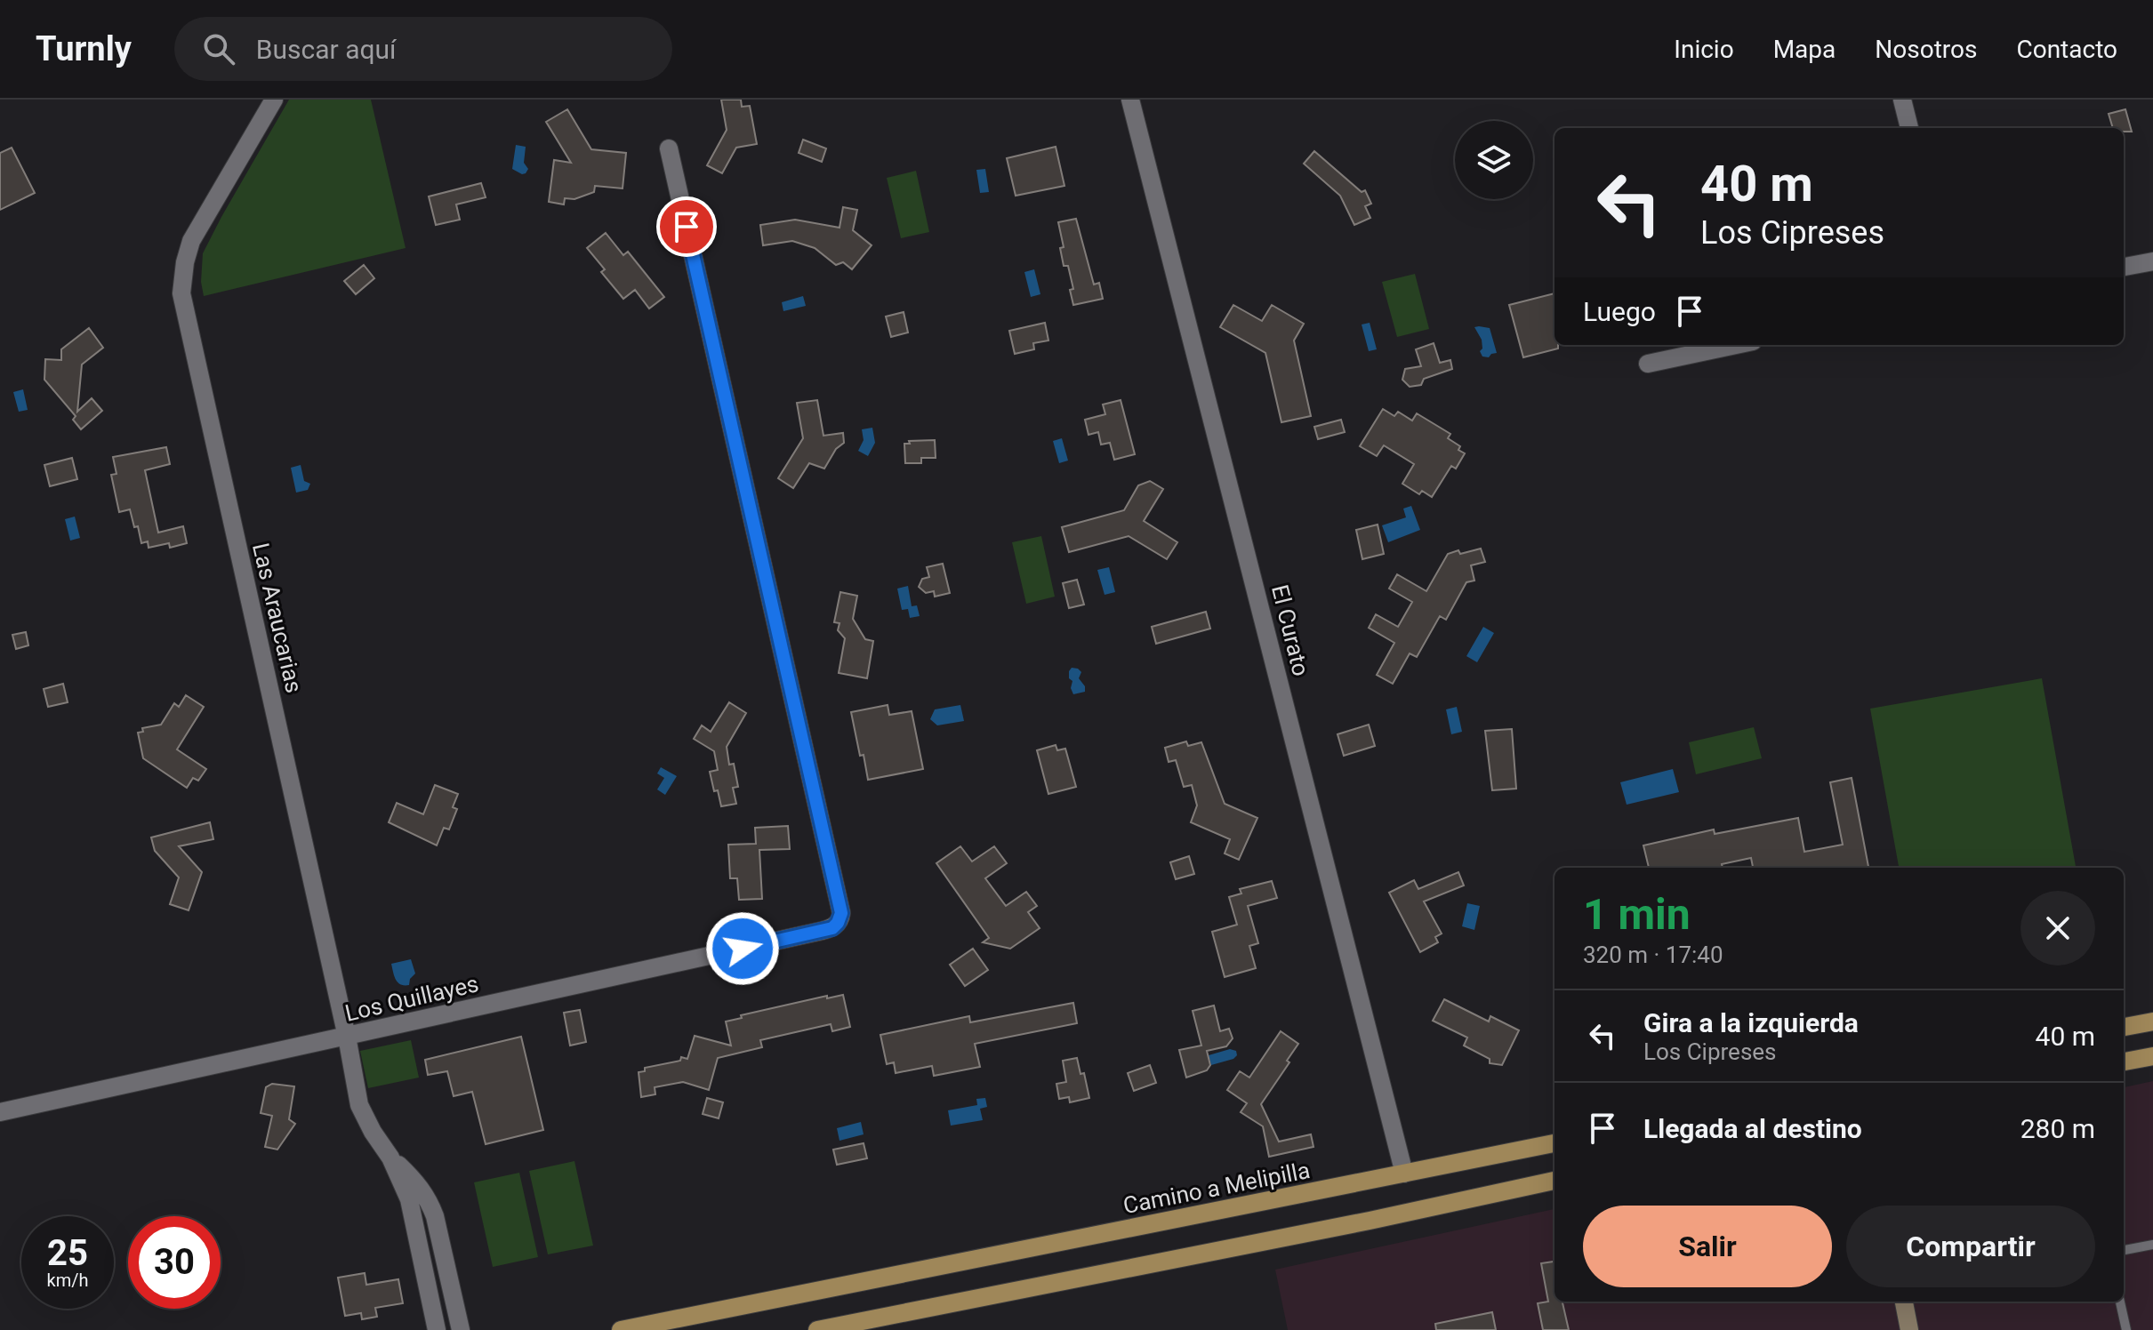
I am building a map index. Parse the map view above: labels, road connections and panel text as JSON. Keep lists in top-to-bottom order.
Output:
{
  "streets": {
    "main road": ["Camino a Melipilla"],
    "street": ["Las Araucarias", "El Curato", "Los Quillayes"]
  },
  "crossings": [
    ["Las Araucarias", "Los Quillayes"],
    ["El Curato", "Camino a Melipilla"]
  ],
  "page": {
    "header": "Turnly",
    "search": "Buscar aquí",
    "nav": [
      "Inicio",
      "Mapa",
      "Nosotros",
      "Contacto"
    ],
    "turn": ["40 m", "Los Cipreses"],
    "then": "Luego",
    "heading": ["1 min", "320 m · 17:40"],
    "list": [
      {
        "name": "Gira a la izquierda",
        "note": "Los Cipreses",
        "value": "40 m"
      },
      {
        "name": "Llegada al destino",
        "value": "280 m"
      }
    ],
    "buttons": ["Salir", "Compartir"],
    "speed": "25 km/h",
    "limit": "30"
  }
}
